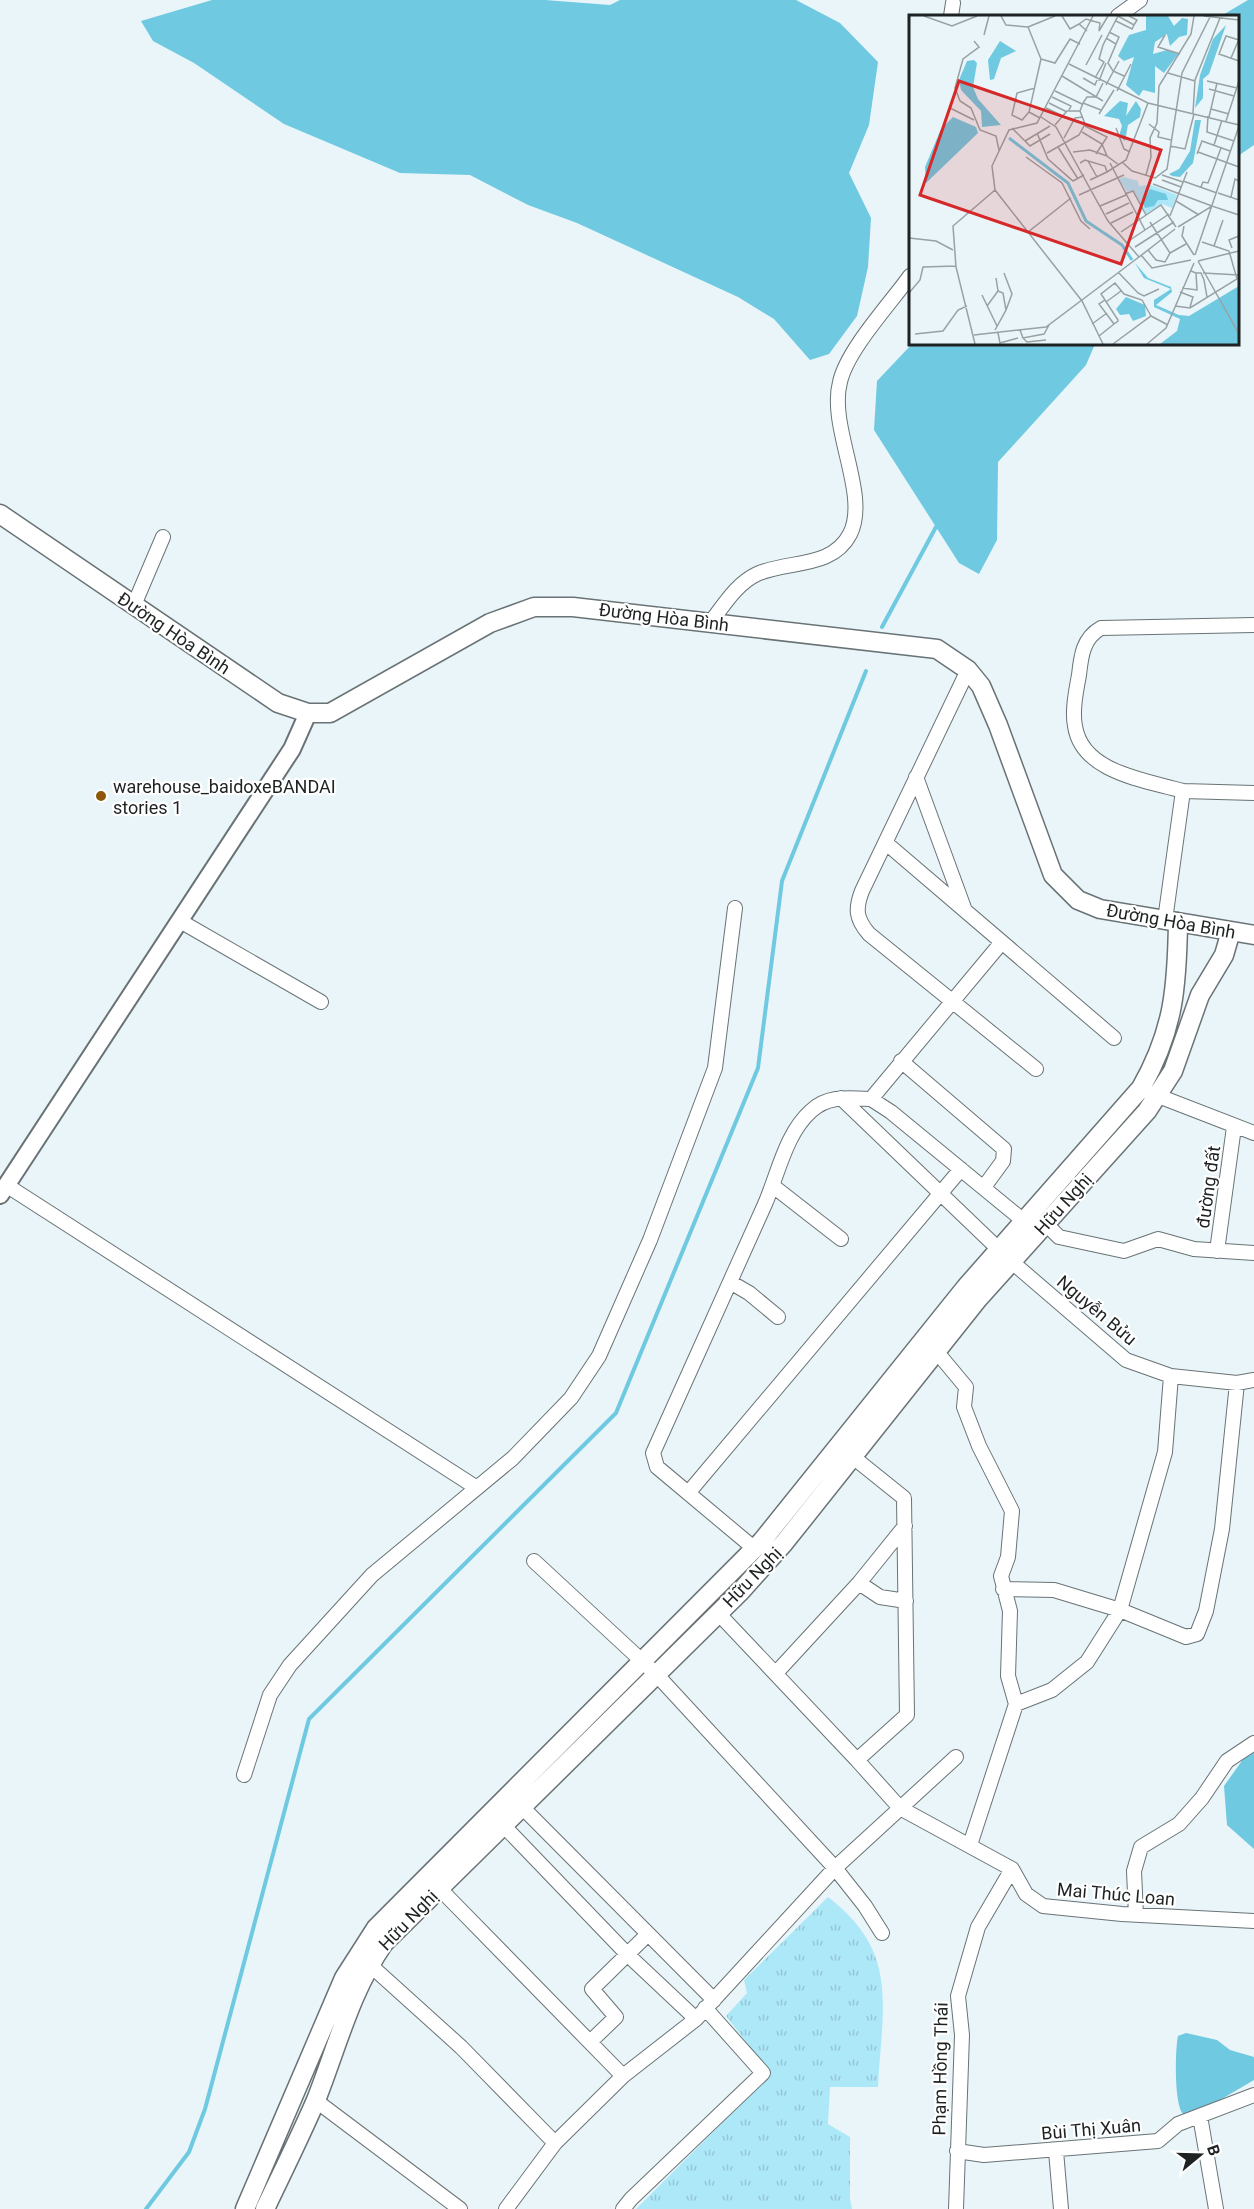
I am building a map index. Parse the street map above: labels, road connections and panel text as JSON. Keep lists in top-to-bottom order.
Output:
{
  "streets": {
    "main road": ["Đường Hòa Bình", "Hữu Nghị"],
    "street": [
      "đường đất",
      "Nguyễn Bửu",
      "Mai Thúc Loan",
      "Phạm Hồng Thái",
      "Bùi Thị Xuân"
    ]
  },
  "crossings": [
    ["Đường Hòa Bình", "Hữu Nghị"],
    ["Hữu Nghị", "Nguyễn Bửu"],
    ["Mai Thúc Loan", "Phạm Hồng Thái"],
    ["Phạm Hồng Thái", "Bùi Thị Xuân"]
  ],
  "places": ["warehouse_baidoxeBANDAI stories 1"],
  "north": "right"
}
